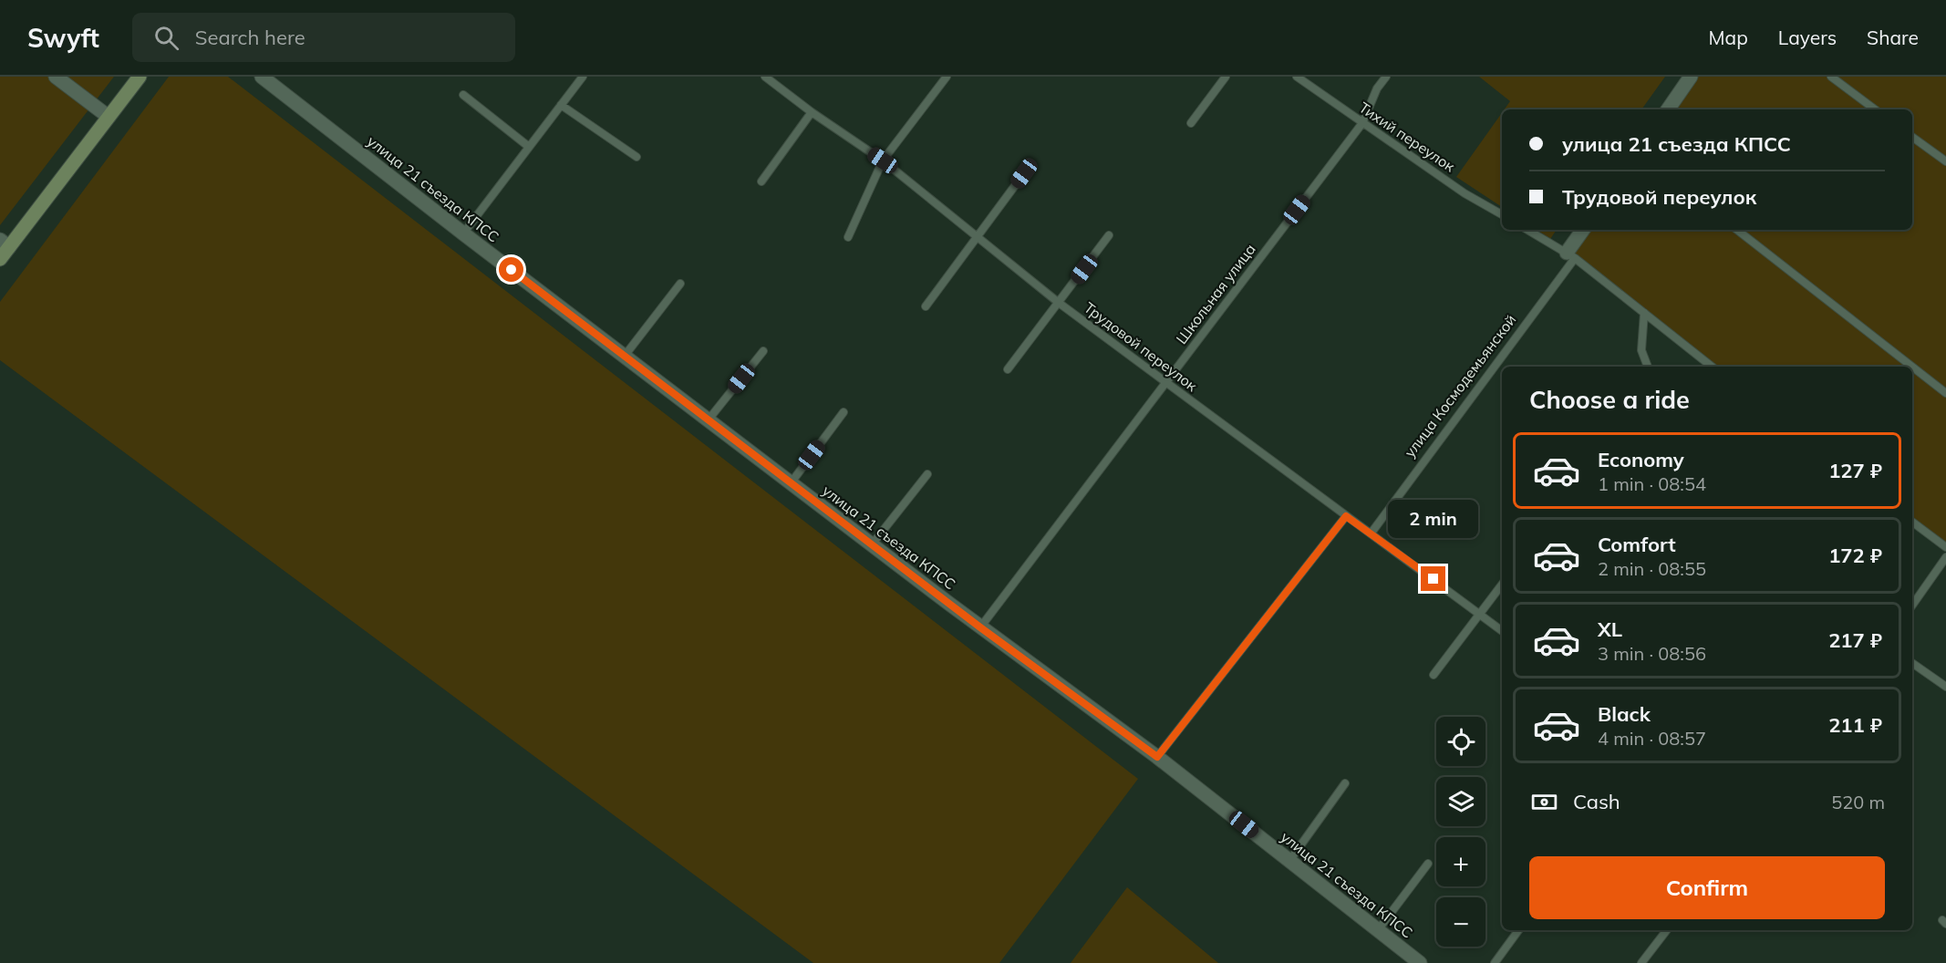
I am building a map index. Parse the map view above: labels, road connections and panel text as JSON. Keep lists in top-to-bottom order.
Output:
{
  "streets": {
    "street": ["улица 21 съезда КПСС", "улица Космодемьянской"],
    "lane": ["Тихий переулок", "Школьная улица", "Трудовой переулок"]
  },
  "crossings": [
    ["Тихий переулок", "Школьная улица"],
    ["улица 21 съезда КПСС", "Школьная улица"],
    ["Школьная улица", "Трудовой переулок"],
    ["Трудовой переулок", "улица Космодемьянской"]
  ],
  "page": {
    "header": "Swyft",
    "search": "Search here",
    "nav": ["Map", "Layers", "Share"],
    "banner": ["улица 21 съезда КПСС", "Трудовой переулок"],
    "heading": "Choose a ride",
    "list": [
      {
        "name": "Economy",
        "note": "1 min · 08:54",
        "value": "127 ₽"
      },
      {
        "name": "Comfort",
        "note": "2 min · 08:55",
        "value": "172 ₽"
      },
      {
        "name": "XL",
        "note": "3 min · 08:56",
        "value": "217 ₽"
      },
      {
        "name": "Black",
        "note": "4 min · 08:57",
        "value": "211 ₽"
      }
    ],
    "bubble": "2 min",
    "map_buttons": ["+", "−"],
    "pay": ["Cash", "520 m"],
    "buttons": "Confirm"
  }
}
